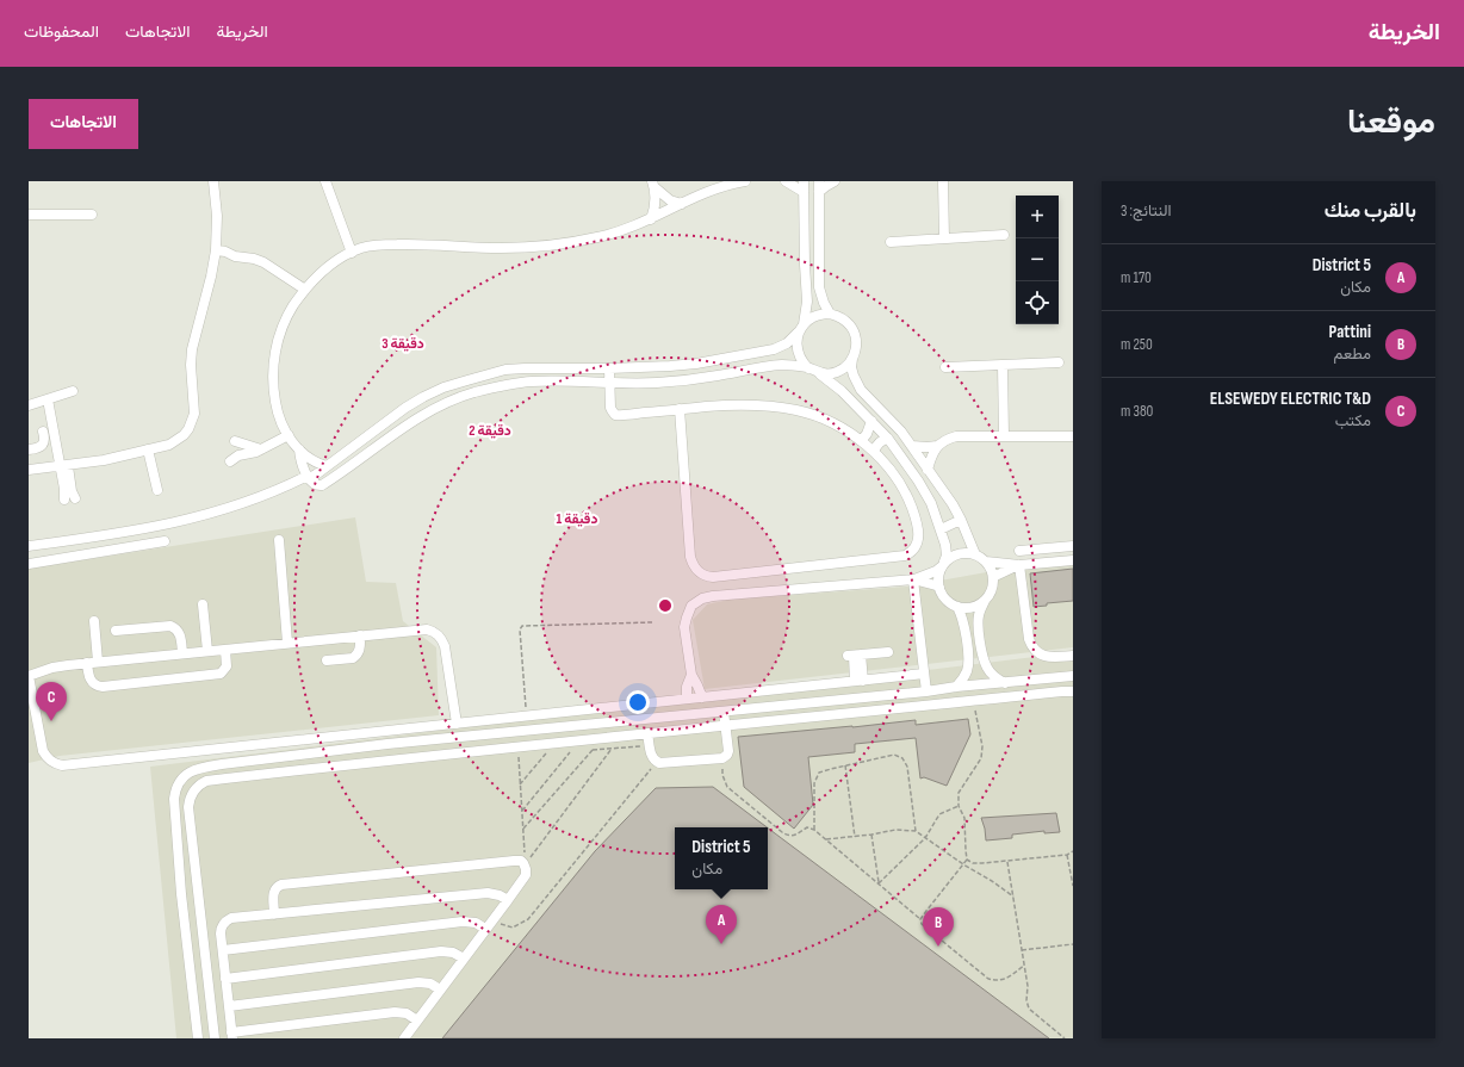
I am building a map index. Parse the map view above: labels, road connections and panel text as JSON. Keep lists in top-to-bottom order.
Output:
{
  "page": {
    "header": "الخريطة",
    "nav": ["الخريطة", "الاتجاهات", "المحفوظات"],
    "title": "موقعنا",
    "buttons": "الاتجاهات",
    "heading": ["بالقرب منك", "النتائج: 3"],
    "map_buttons": ["+", "−"],
    "list": [
      {
        "mark": "A",
        "name": "District 5",
        "note": "مكان",
        "value": "170 m"
      },
      {
        "mark": "B",
        "name": "Pattini",
        "note": "مطعم",
        "value": "250 m"
      },
      {
        "mark": "C",
        "name": "ELSEWEDY ELECTRIC T&D",
        "note": "مكتب",
        "value": "380 m"
      }
    ],
    "pins": ["C", "A", "B"],
    "popup": ["District 5", "مكان"]
  },
  "rings": ["3 دقيقة", "2 دقيقة", "1 دقيقة"]
}
